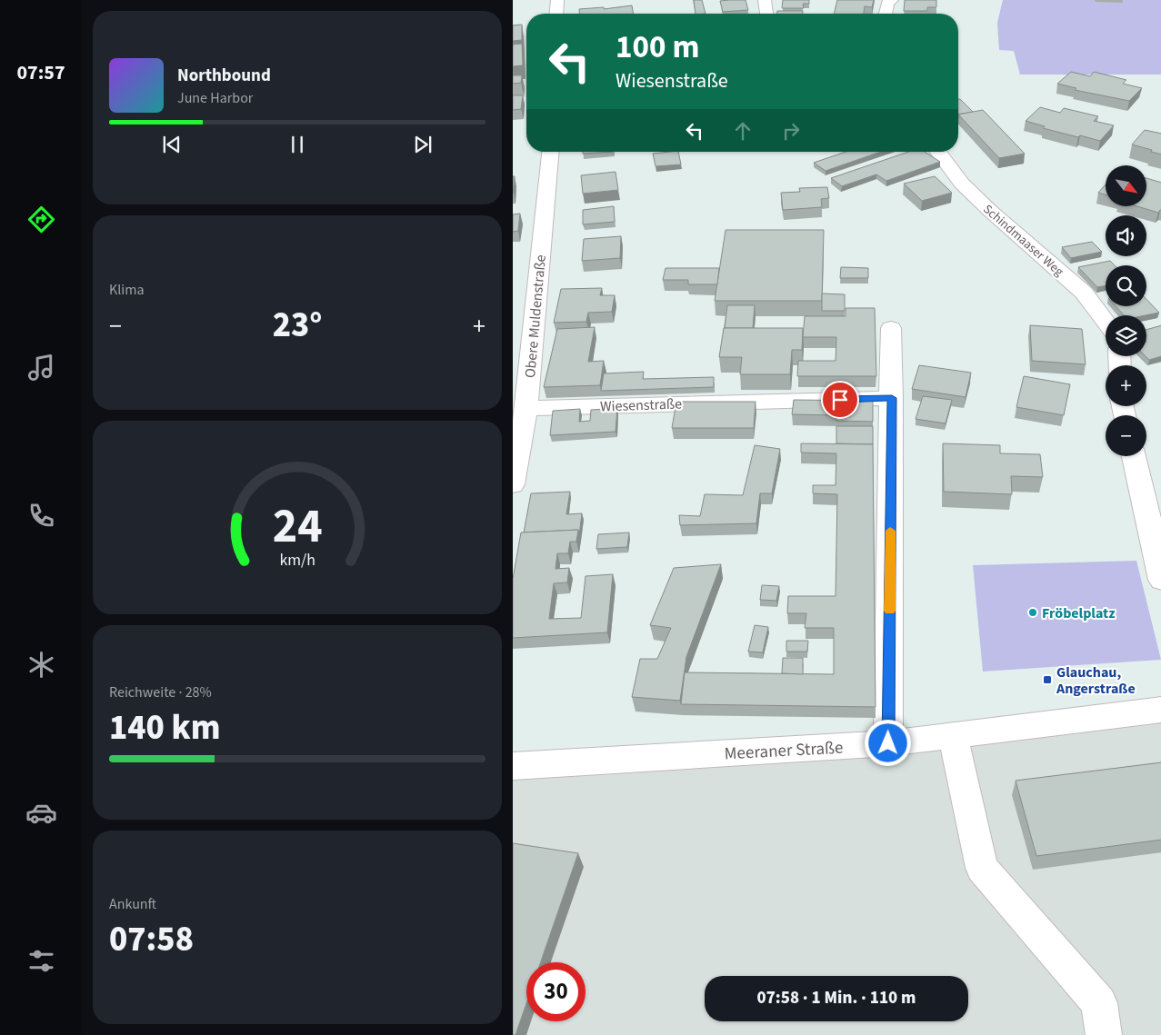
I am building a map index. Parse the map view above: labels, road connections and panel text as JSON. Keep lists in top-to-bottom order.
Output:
{
  "streets": {
    "street": [
      "Schindmaaser Weg",
      "Obere Muldenstraße",
      "Wiesenstraße",
      "Meeraner Straße"
    ]
  },
  "crossings": [
    ["Obere Muldenstraße", "Wiesenstraße"]
  ],
  "places": {
    "other": ["Fröbelplatz"],
    "transit": ["Glauchau, Angerstraße"]
  },
  "north": "bottom right",
  "page": {
    "tabs": "07:57",
    "turn": ["100 m", "Wiesenstraße"],
    "song": ["Northbound", "June Harbor"],
    "map_buttons": ["+", "−"],
    "tile": [
      "Klima",
      ["Reichweite · 28%", "140 km"],
      ["Ankunft", "07:58"]
    ],
    "heat": ["−", "23°", "+"],
    "limit": "30",
    "trip": "07:58 · 1 Min. · 110 m",
    "gauge": ["24", "km/h"]
  }
}
